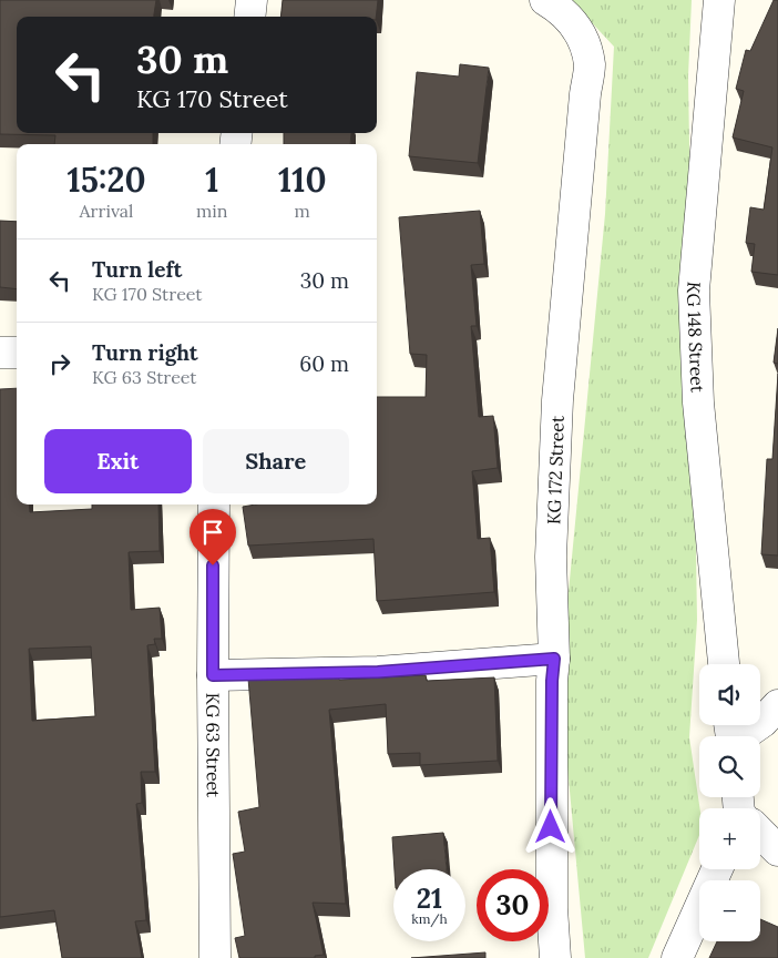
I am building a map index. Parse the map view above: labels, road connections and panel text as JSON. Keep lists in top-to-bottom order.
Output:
{
  "streets": {
    "street": ["KG 148 Street", "KG 172 Street", "KG 63 Street"]
  },
  "page": {
    "turn": ["30 m", "KG 170 Street"],
    "eta": [
      "15:20",
      "Arrival",
      "1",
      "min",
      "110",
      "m"
    ],
    "list": [
      {
        "name": "Turn left",
        "note": "KG 170 Street",
        "value": "30 m"
      },
      {
        "name": "Turn right",
        "note": "KG 63 Street",
        "value": "60 m"
      }
    ],
    "buttons": ["Exit", "Share"],
    "map_buttons": ["+", "−"],
    "speed": "21 km/h",
    "limit": "30"
  }
}
